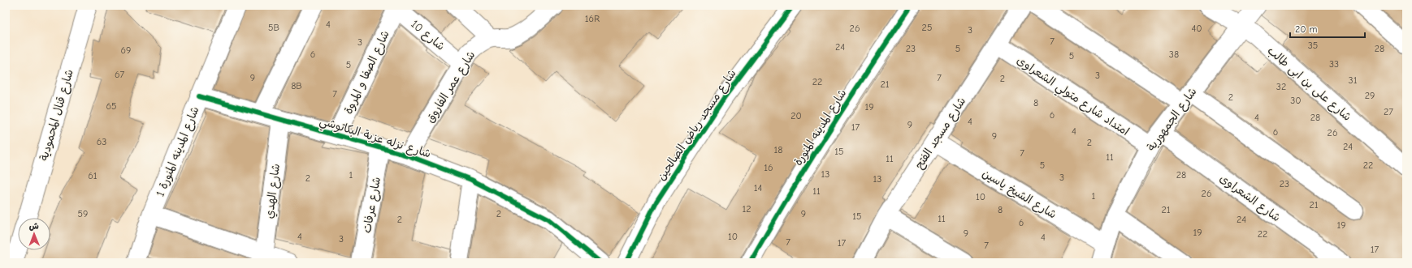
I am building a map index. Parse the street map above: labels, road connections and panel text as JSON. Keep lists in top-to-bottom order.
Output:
{
  "streets": {
    "street": [
      "شارع 10",
      "شارع الصفا و المروة",
      "شارع على بن ابى طالب",
      "شارع عمر الفاروق",
      "امتداد شارع متولي الشعراوى",
      "شارع قنال المحمودية",
      "شارع الجمهورية",
      "شارع مسجد رياض الصالحين",
      "شارع المدينه المنورة",
      "شارع مسجد الفتح",
      "شارع نزله عزبة البكاتوشي",
      "شارع المدينه المنورة 1",
      "شارع الهدي",
      "شارع الشيخ ياسين",
      "شارع الشعراوى",
      "شارع عرفات"
    ]
  },
  "crossings": [
    ["شارع 10", "شارع الصفا و المروة"],
    ["شارع 10", "شارع عمر الفاروق"],
    ["شارع الصفا و المروة", "شارع نزله عزبة البكاتوشي"],
    ["شارع على بن ابى طالب", "شارع الجمهورية"],
    ["شارع عمر الفاروق", "شارع نزله عزبة البكاتوشي"],
    ["امتداد شارع متولي الشعراوى", "شارع الجمهورية"],
    ["امتداد شارع متولي الشعراوى", "شارع مسجد الفتح"],
    ["امتداد شارع متولي الشعراوى", "شارع الشعراوى"],
    ["شارع الجمهورية", "شارع الشيخ ياسين"],
    ["شارع الجمهورية", "شارع الشعراوى"],
    ["شارع مسجد الفتح", "شارع الشيخ ياسين"],
    ["شارع نزله عزبة البكاتوشي", "شارع المدينه المنورة 1"],
    ["شارع نزله عزبة البكاتوشي", "شارع الهدي"],
    ["شارع نزله عزبة البكاتوشي", "شارع عرفات"]
  ],
  "house_numbers": [
    "16R",
    "4",
    "5B",
    "25",
    "26",
    "40",
    "3",
    "7",
    "3",
    "35",
    "24",
    "23",
    "5",
    "28",
    "69",
    "6",
    "38",
    "5",
    "33",
    "5",
    "67",
    "3",
    "9",
    "7",
    "2",
    "31",
    "22",
    "21",
    "8B",
    "32",
    "7",
    "29",
    "2",
    "30",
    "8",
    "65",
    "19",
    "27",
    "6",
    "20",
    "4",
    "28",
    "4",
    "9",
    "17",
    "4",
    "6",
    "26",
    "9",
    "63",
    "2",
    "24",
    "18",
    "15",
    "7",
    "11",
    "11",
    "5",
    "22",
    "16",
    "13",
    "1",
    "28",
    "61",
    "3",
    "2",
    "13",
    "23",
    "14",
    "11",
    "26",
    "1",
    "10",
    "21",
    "12",
    "8",
    "21",
    "59",
    "2",
    "9",
    "15",
    "11",
    "2",
    "24",
    "6",
    "19",
    "19",
    "9",
    "22",
    "4",
    "10",
    "4",
    "3",
    "7",
    "17",
    "7",
    "17"
  ],
  "scale_bar": "20 m",
  "north": "top"
}
